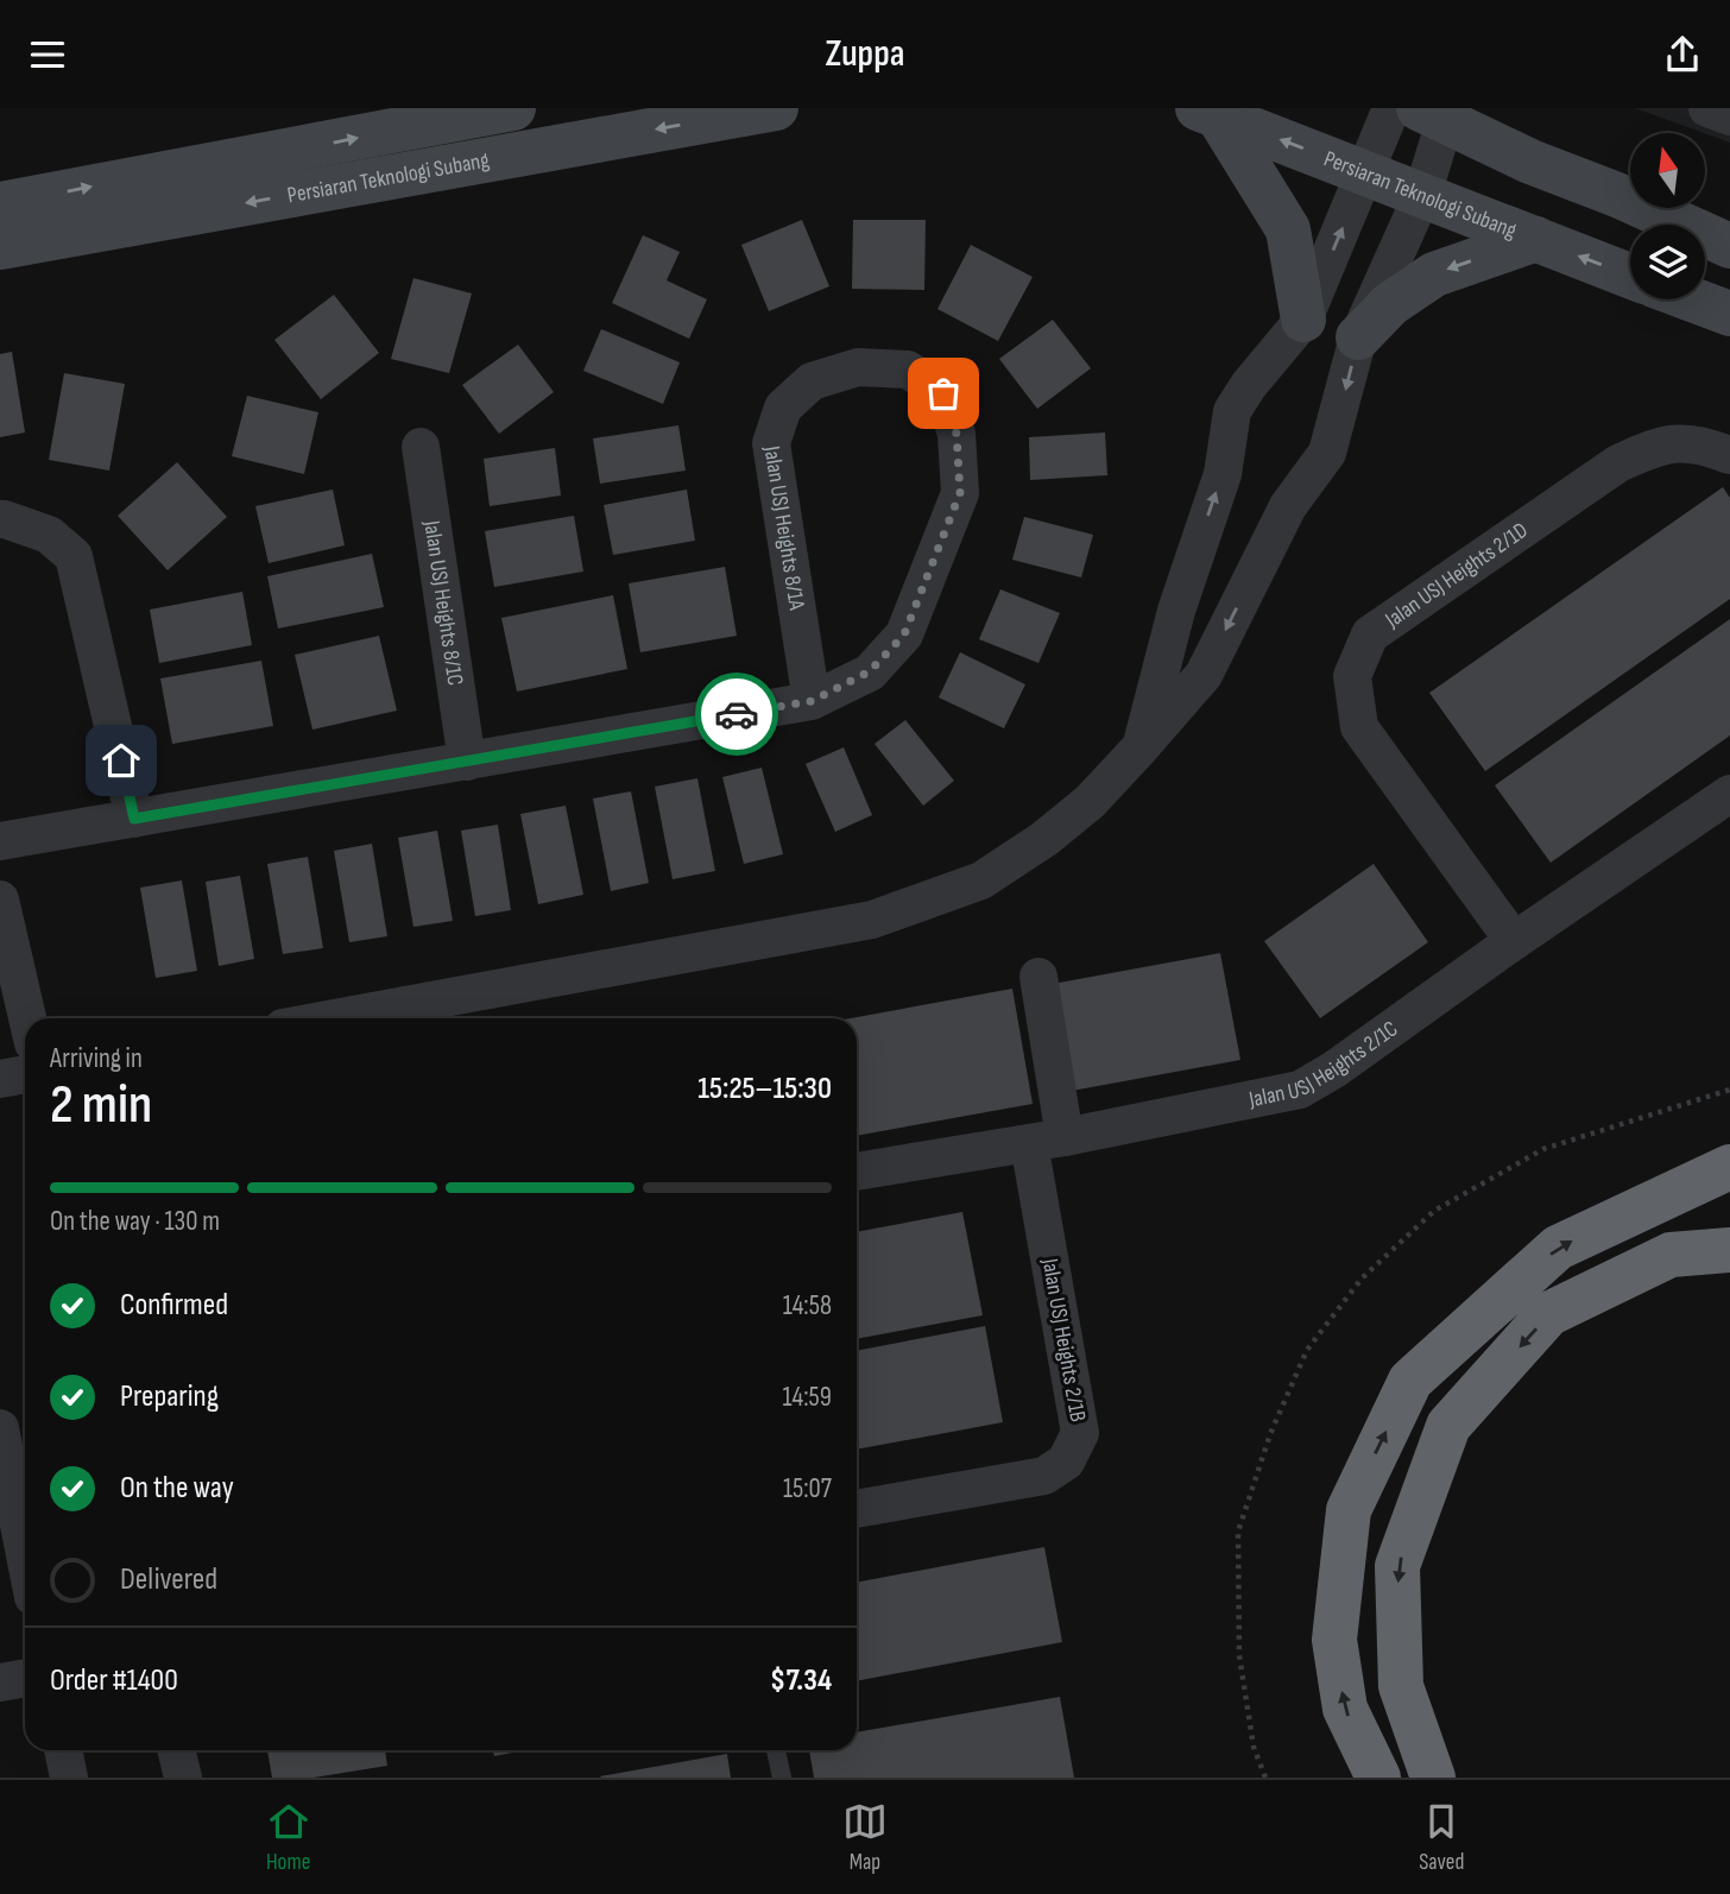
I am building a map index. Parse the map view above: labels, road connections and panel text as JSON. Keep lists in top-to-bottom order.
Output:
{
  "streets": {
    "main road": ["Persiaran Teknologi Subang"],
    "street": [
      "Jalan USJ Heights 8/1A",
      "Jalan USJ Heights 2/1D",
      "Jalan USJ Heights 8/1C",
      "Jalan USJ Heights 2/1C",
      "Jalan USJ Heights 2/1B"
    ]
  },
  "crossings": [
    ["Jalan USJ Heights 8/1A", "Jalan USJ Heights 8/1C"],
    ["Jalan USJ Heights 2/1D", "Jalan USJ Heights 2/1C"],
    ["Jalan USJ Heights 2/1C", "Jalan USJ Heights 2/1B"]
  ],
  "north": "top",
  "page": {
    "header": "Zuppa",
    "heading": ["2 min", "Arriving in", "15:25–15:30"],
    "panel": ["Order #1400", "$7.34"],
    "bar": "On the way · 130 m",
    "list": [
      ["Confirmed", "14:58"],
      ["Preparing", "14:59"],
      ["On the way", "15:07"],
      "Delivered"
    ],
    "tabs": ["Home", "Map", "Saved"]
  }
}
